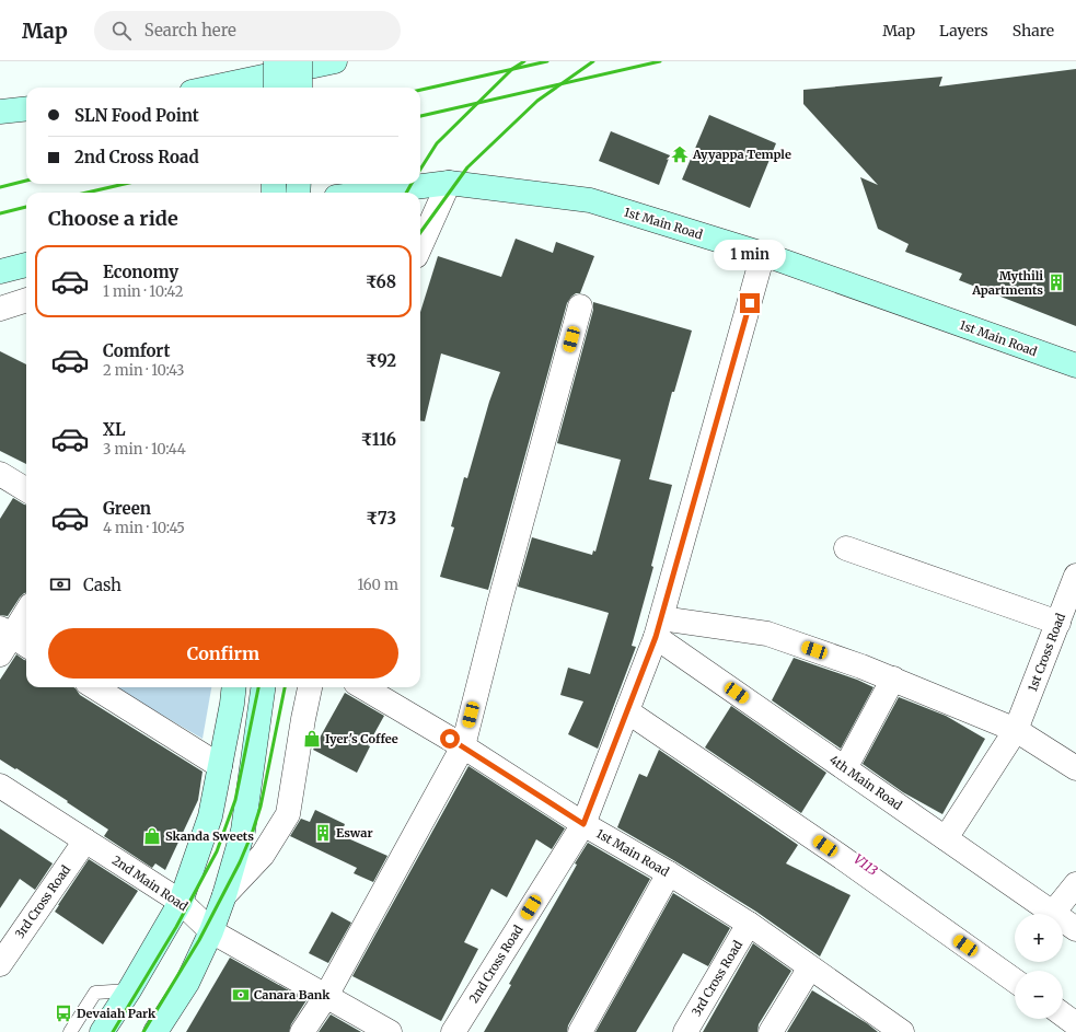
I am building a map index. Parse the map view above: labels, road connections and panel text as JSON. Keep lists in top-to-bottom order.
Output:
{
  "streets": {
    "main road": ["1st Main Road"],
    "street": [
      "1st Cross Road",
      "4th Main Road",
      "2nd Main Road",
      "3rd Cross Road",
      "2nd Cross Road"
    ]
  },
  "crossings": [
    ["1st Main Road", "3rd Cross Road"],
    ["1st Main Road", "2nd Cross Road"],
    ["1st Cross Road", "4th Main Road"],
    ["4th Main Road", "2nd Cross Road"],
    ["2nd Main Road", "3rd Cross Road"]
  ],
  "water": ["V113"],
  "places": {
    "temple": ["Ayyappa Temple"],
    "building": ["Mythili Apartments", "Eswar"],
    "shop": ["Iyer's Coffee", "Skanda Sweets"],
    "bank": ["Canara Bank"],
    "bus stop": ["Devaiah Park"]
  },
  "page": {
    "header": "Map",
    "search": "Search here",
    "nav": ["Map", "Layers", "Share"],
    "banner": ["SLN Food Point", "2nd Cross Road"],
    "heading": "Choose a ride",
    "bubble": "1 min",
    "list": [
      {
        "name": "Economy",
        "note": "1 min · 10:42",
        "value": "₹68"
      },
      {
        "name": "Comfort",
        "note": "2 min · 10:43",
        "value": "₹92"
      },
      {
        "name": "XL",
        "note": "3 min · 10:44",
        "value": "₹116"
      },
      {
        "name": "Green",
        "note": "4 min · 10:45",
        "value": "₹73"
      }
    ],
    "pay": ["Cash", "160 m"],
    "buttons": "Confirm",
    "map_buttons": ["+", "−"]
  }
}
